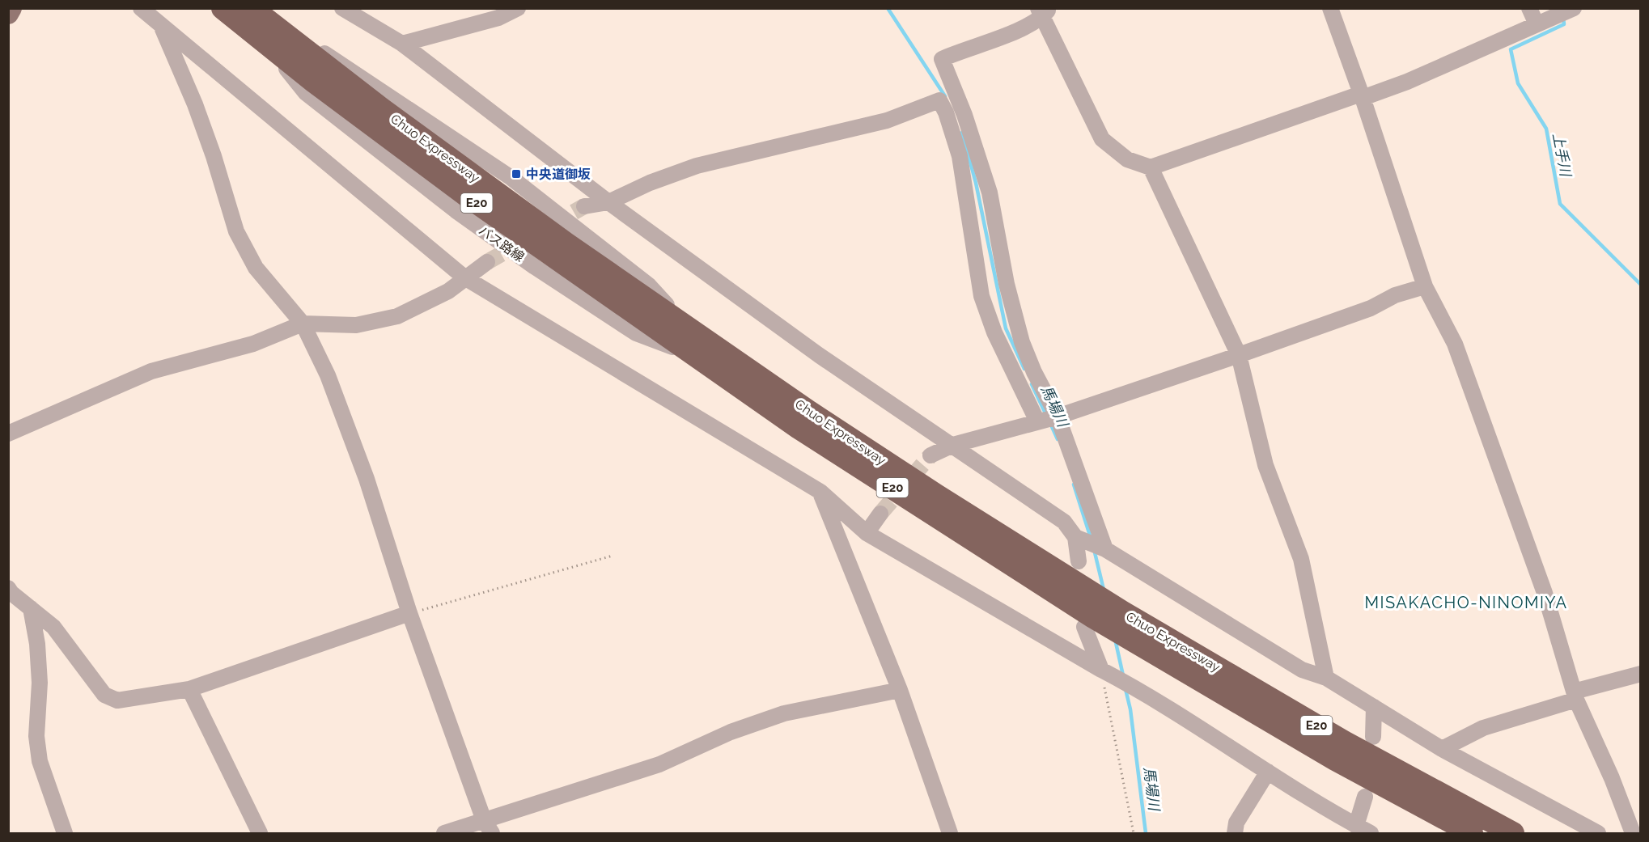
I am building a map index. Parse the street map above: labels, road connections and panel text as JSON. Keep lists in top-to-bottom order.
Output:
{
  "streets": {
    "highway": ["Chuo Expressway", "E20"]
  },
  "districts": ["MISAKACHO-NINOMIYA"],
  "water": ["上手川", "馬場川"],
  "places": {
    "transit": ["中央道御坂"]
  }
}
